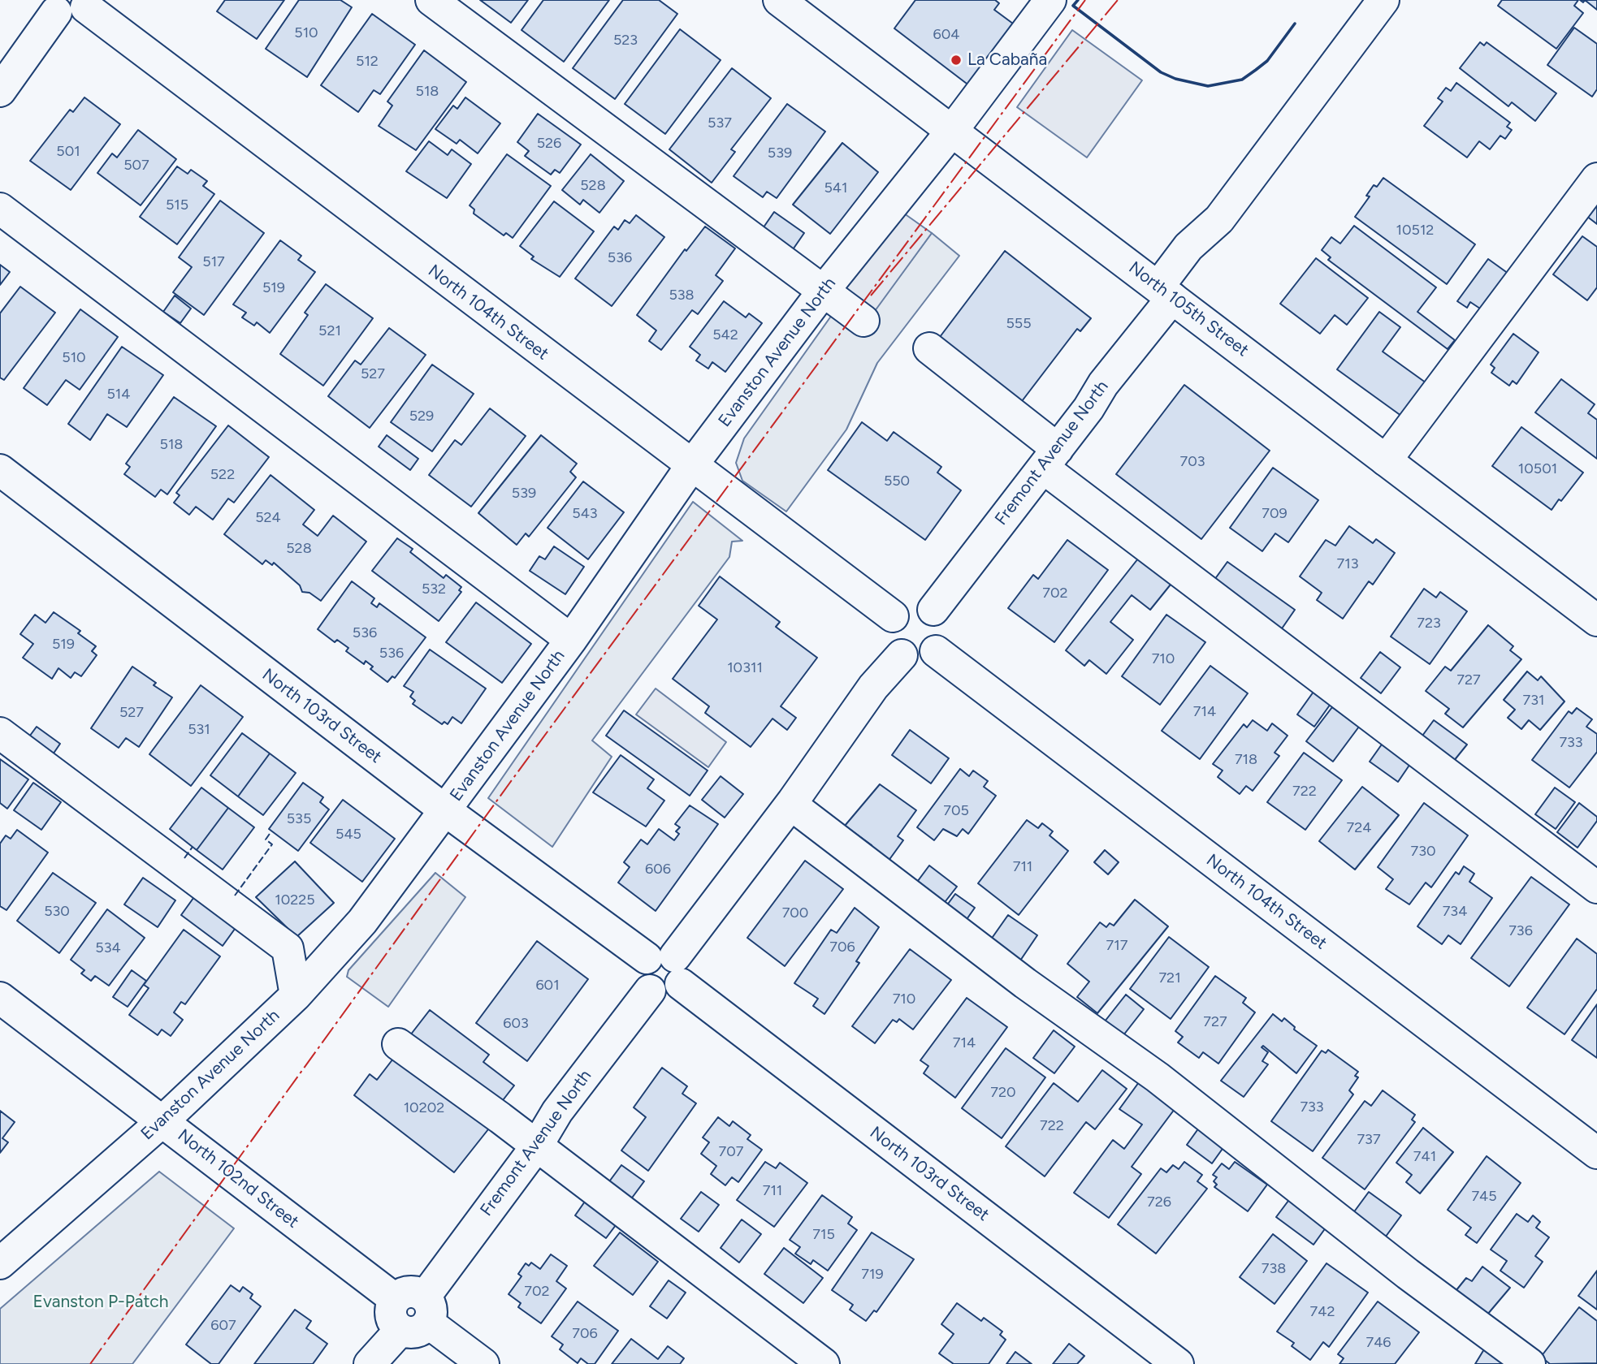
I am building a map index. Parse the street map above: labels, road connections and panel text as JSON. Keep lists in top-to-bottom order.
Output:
{
  "streets": {
    "street": [
      "North 105th Street",
      "North 104th Street",
      "Evanston Avenue North",
      "Fremont Avenue North",
      "North 103rd Street",
      "North 102nd Street"
    ]
  },
  "crossings": [
    ["North 105th Street", "Evanston Avenue North"],
    ["North 105th Street", "Fremont Avenue North"],
    ["North 104th Street", "Evanston Avenue North"],
    ["North 104th Street", "Fremont Avenue North"],
    ["Evanston Avenue North", "North 103rd Street"],
    ["Evanston Avenue North", "North 102nd Street"],
    ["Fremont Avenue North", "North 103rd Street"],
    ["Fremont Avenue North", "North 102nd Street"]
  ],
  "parks": ["Evanston P-Patch"],
  "places": ["La Cabaña"],
  "house_numbers": [
    "510",
    "604",
    "523",
    "512",
    "518",
    "537",
    "526",
    "501",
    "539",
    "507",
    "528",
    "541",
    "515",
    "10512",
    "536",
    "517",
    "519",
    "538",
    "555",
    "521",
    "542",
    "510",
    "527",
    "514",
    "529",
    "518",
    "703",
    "10501",
    "522",
    "550",
    "539",
    "543",
    "709",
    "524",
    "528",
    "713",
    "532",
    "702",
    "723",
    "536",
    "519",
    "536",
    "710",
    "10311",
    "727",
    "731",
    "714",
    "527",
    "531",
    "733",
    "718",
    "722",
    "705",
    "535",
    "724",
    "545",
    "730",
    "711",
    "606",
    "10225",
    "530",
    "734",
    "700",
    "736",
    "717",
    "706",
    "534",
    "721",
    "601",
    "710",
    "727",
    "603",
    "714",
    "720",
    "733",
    "10202",
    "722",
    "737",
    "707",
    "741",
    "711",
    "745",
    "726",
    "715",
    "738",
    "719",
    "702",
    "742",
    "607",
    "706",
    "746"
  ]
}
